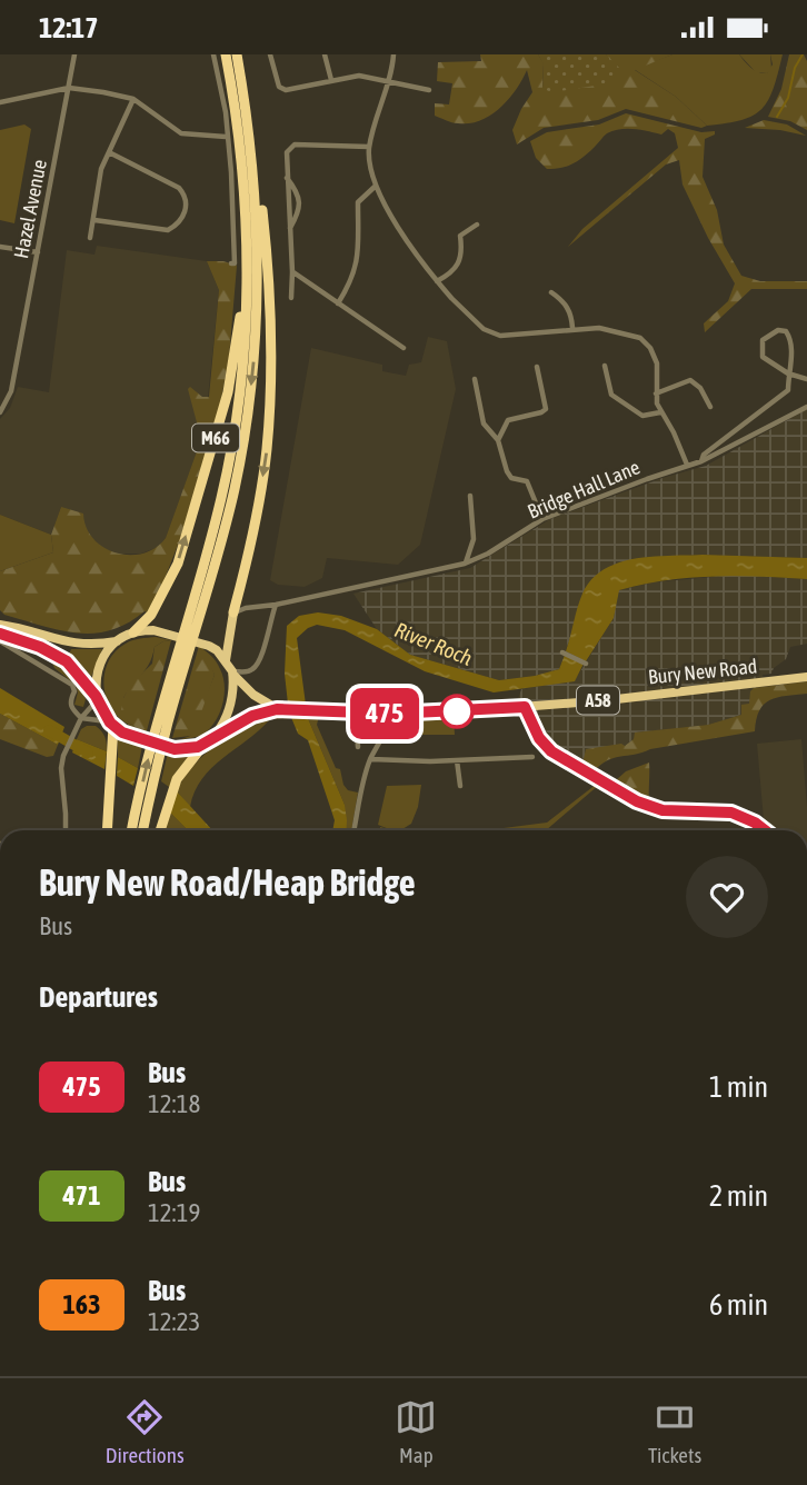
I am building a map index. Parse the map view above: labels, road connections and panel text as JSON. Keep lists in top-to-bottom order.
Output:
{
  "streets": {
    "highway": ["M66", "Bury New Road", "A58"],
    "street": ["Hazel Avenue", "Bridge Hall Lane"]
  },
  "crossings": [
    ["M66", "Bridge Hall Lane"],
    ["M66", "Bury New Road"],
    ["M66", "A58"],
    ["Bury New Road", "A58"]
  ],
  "water": ["River Roch"],
  "lines": ["bus line 475"],
  "page": {
    "status": "12:17",
    "on_map": "475",
    "heading": [
      ["Bury New Road/Heap Bridge", "Bus"],
      "Departures"
    ],
    "list": [
      {
        "mark": "475",
        "name": "Bus",
        "note": "12:18",
        "value": "1 min"
      },
      {
        "mark": "471",
        "name": "Bus",
        "note": "12:19",
        "value": "2 min"
      },
      {
        "mark": "163",
        "name": "Bus",
        "note": "12:23",
        "value": "6 min"
      }
    ],
    "tabs": ["Directions", "Map", "Tickets"]
  }
}
